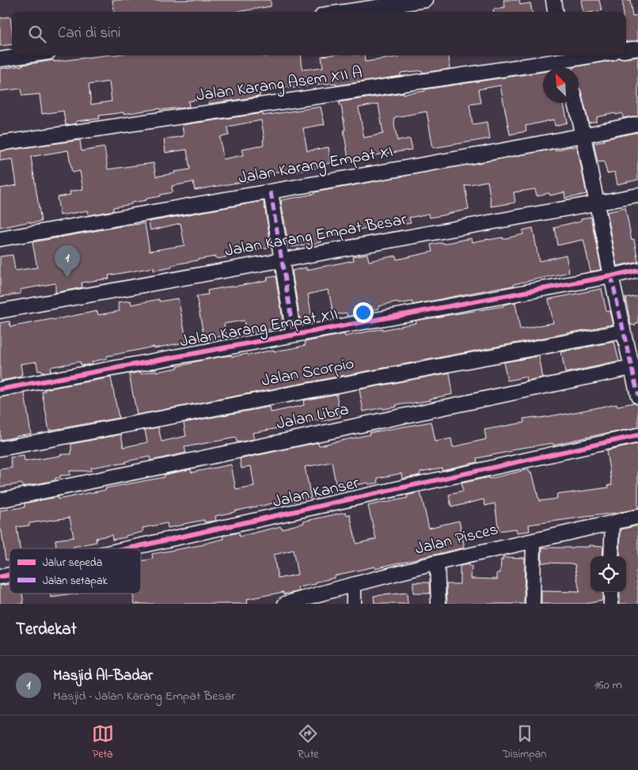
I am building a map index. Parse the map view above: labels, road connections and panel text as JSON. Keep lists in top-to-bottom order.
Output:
{
  "streets": {
    "street": [
      "Jalan Karang Asem XII A",
      "Jalan Karang Empat XI",
      "Jalan Karang Empat Besar",
      "Jalan Karang Empat XII",
      "Jalan Scorpio",
      "Jalan Libra",
      "Jalan Kanser",
      "Jalan Pisces"
    ]
  },
  "legend": ["Jalur sepeda", "Jalan setapak"],
  "north": "top left",
  "page": {
    "search": "Cari di sini",
    "pins": "1",
    "heading": "Terdekat",
    "list": [
      {
        "mark": "1",
        "name": "Masjid Al-Badar",
        "note": "Masjid · Jalan Karang Empat Besar",
        "value": "160 m"
      }
    ],
    "nav": ["Peta", "Rute", "Disimpan"]
  }
}
